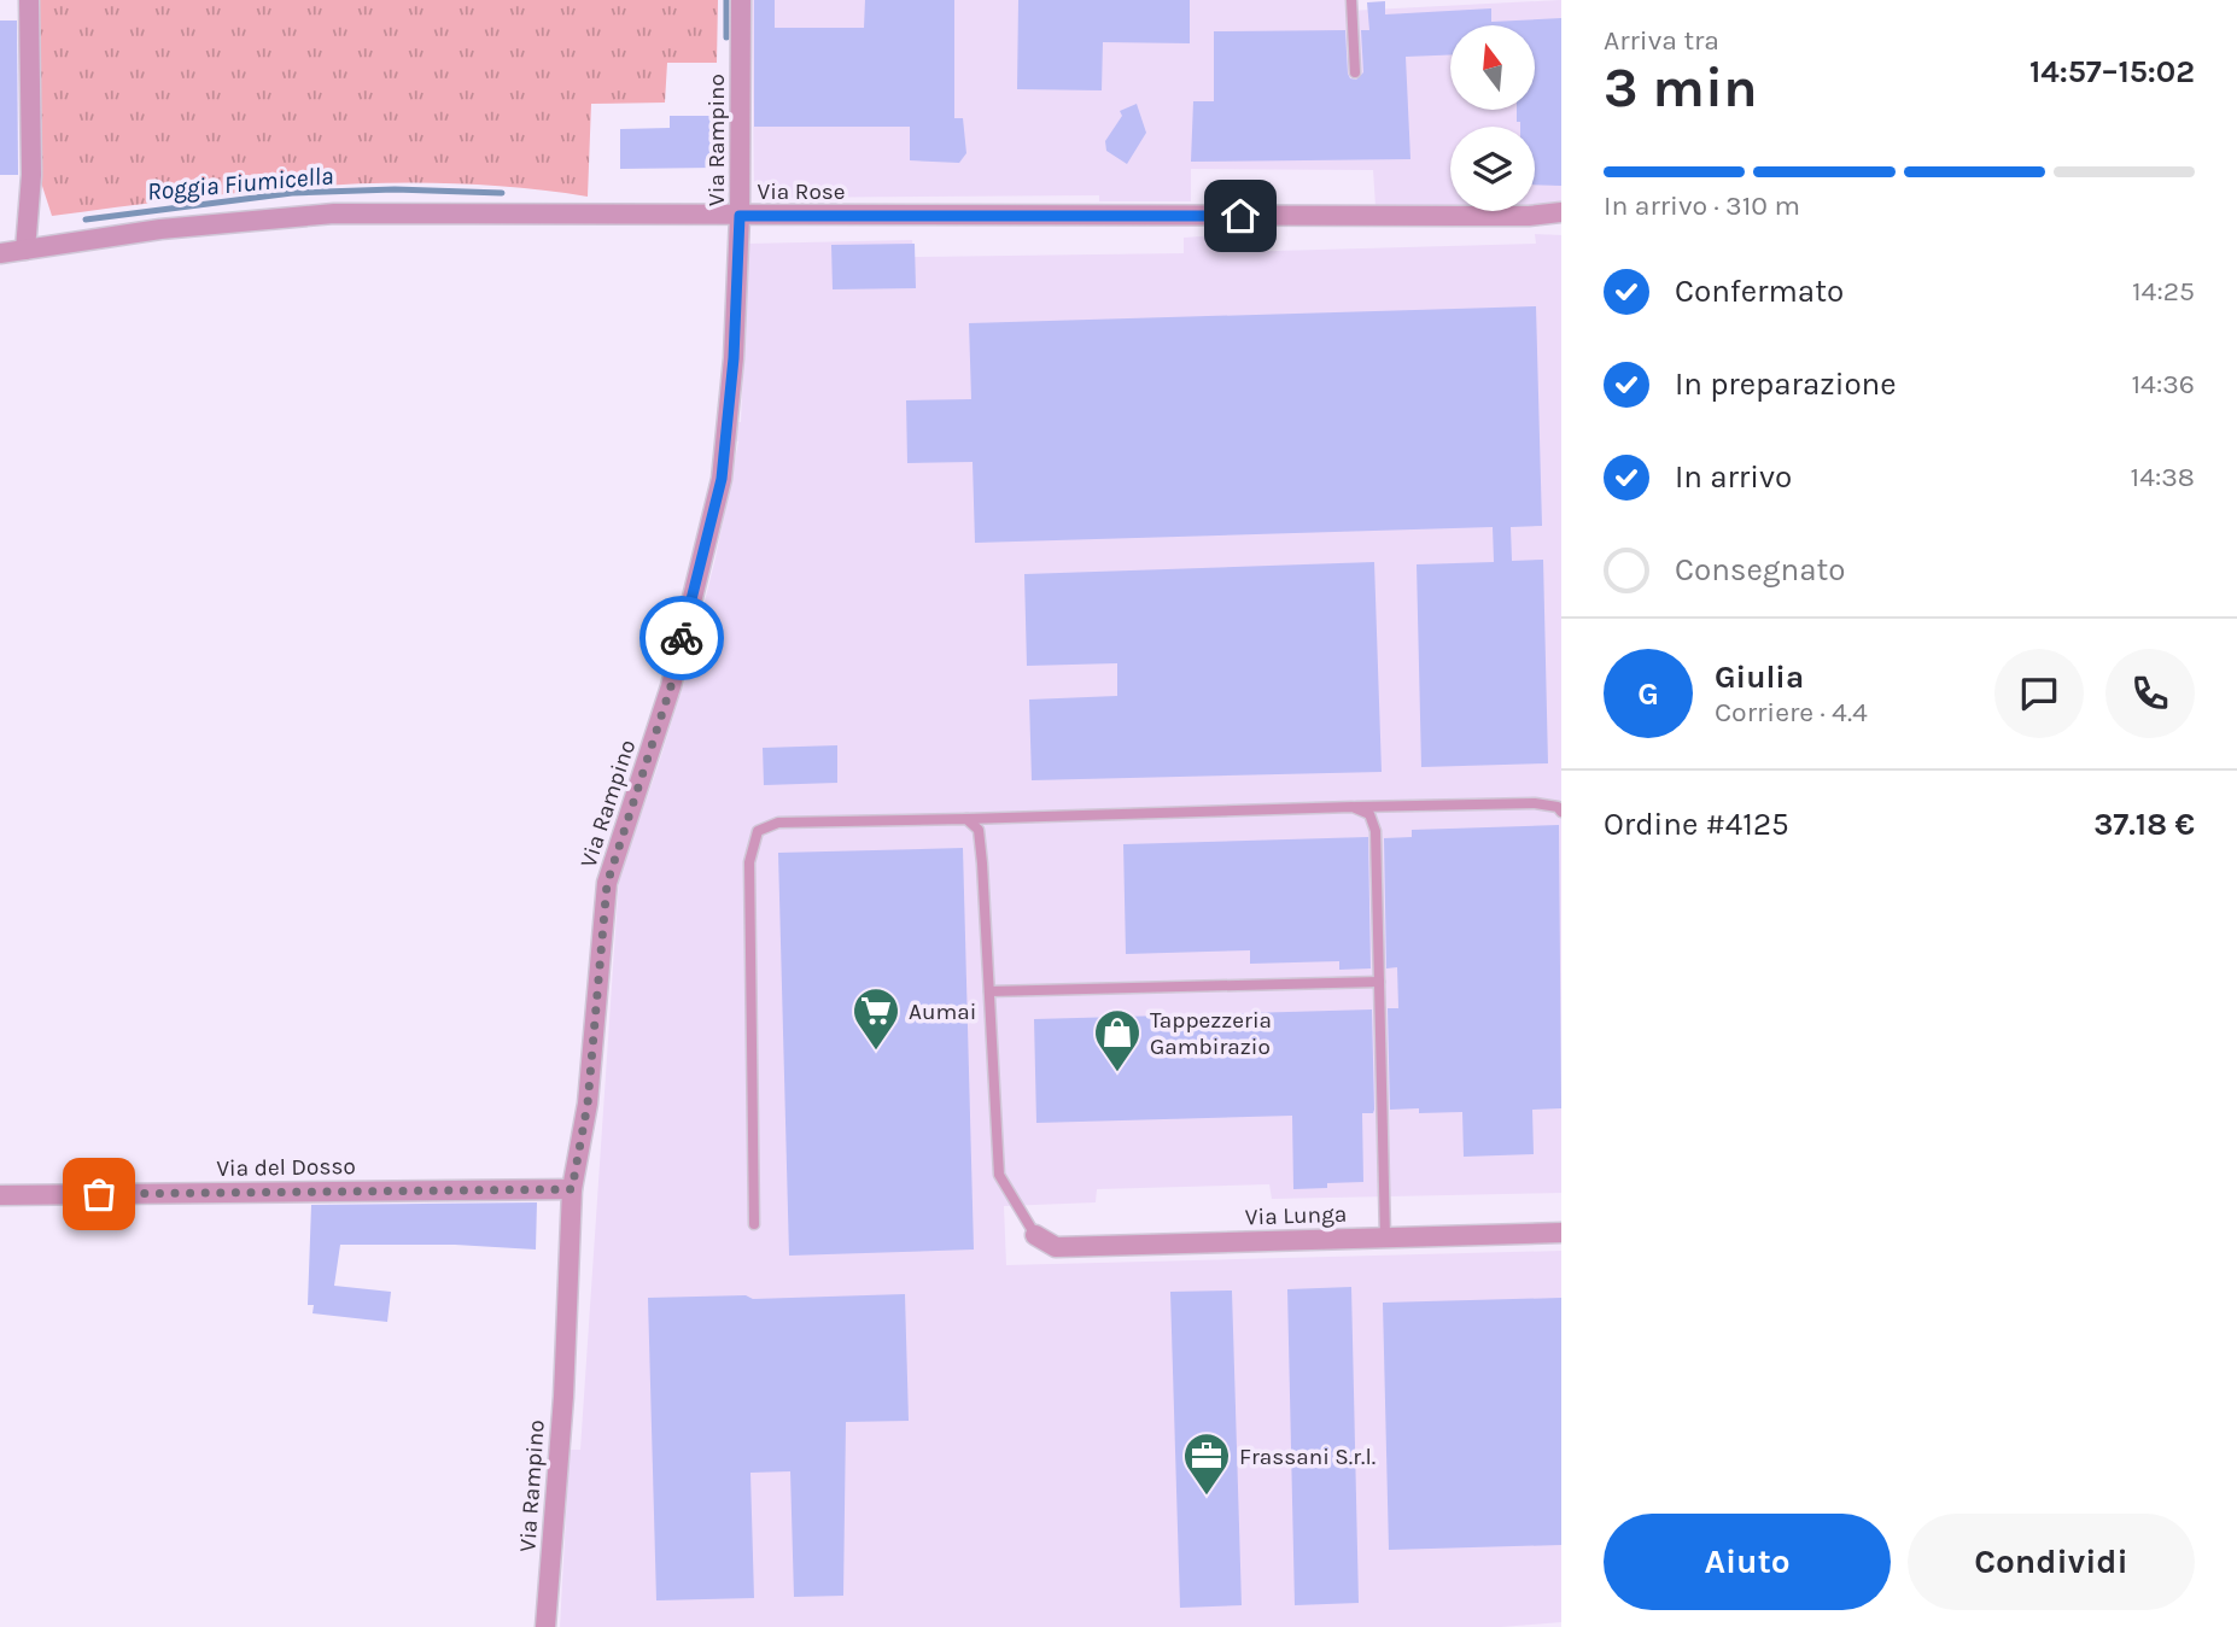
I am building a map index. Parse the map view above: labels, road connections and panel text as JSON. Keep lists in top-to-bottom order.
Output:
{
  "streets": {
    "street": [
      "Via Rampino",
      "Via Rose",
      "Via del Dosso",
      "Via Lunga"
    ]
  },
  "crossings": [
    ["Via Rampino", "Via Rose"],
    ["Via Rampino", "Via del Dosso"]
  ],
  "water": ["Roggia Fiumicella"],
  "places": {
    "supermarket": ["Aumai"],
    "shop": ["Tappezzeria Gambirazio"],
    "office": ["Frassani S.r.l."]
  },
  "north": "top",
  "page": {
    "heading": ["3 min", "Arriva tra", "14:57–15:02"],
    "panel": [
      "Giulia",
      "Corriere · 4.4",
      "Ordine #4125",
      "37.18 €"
    ],
    "bar": "In arrivo · 310 m",
    "list": [
      ["Confermato", "14:25"],
      ["In preparazione", "14:36"],
      ["In arrivo", "14:38"],
      "Consegnato"
    ],
    "round": "G",
    "buttons": ["Aiuto", "Condividi"]
  }
}
